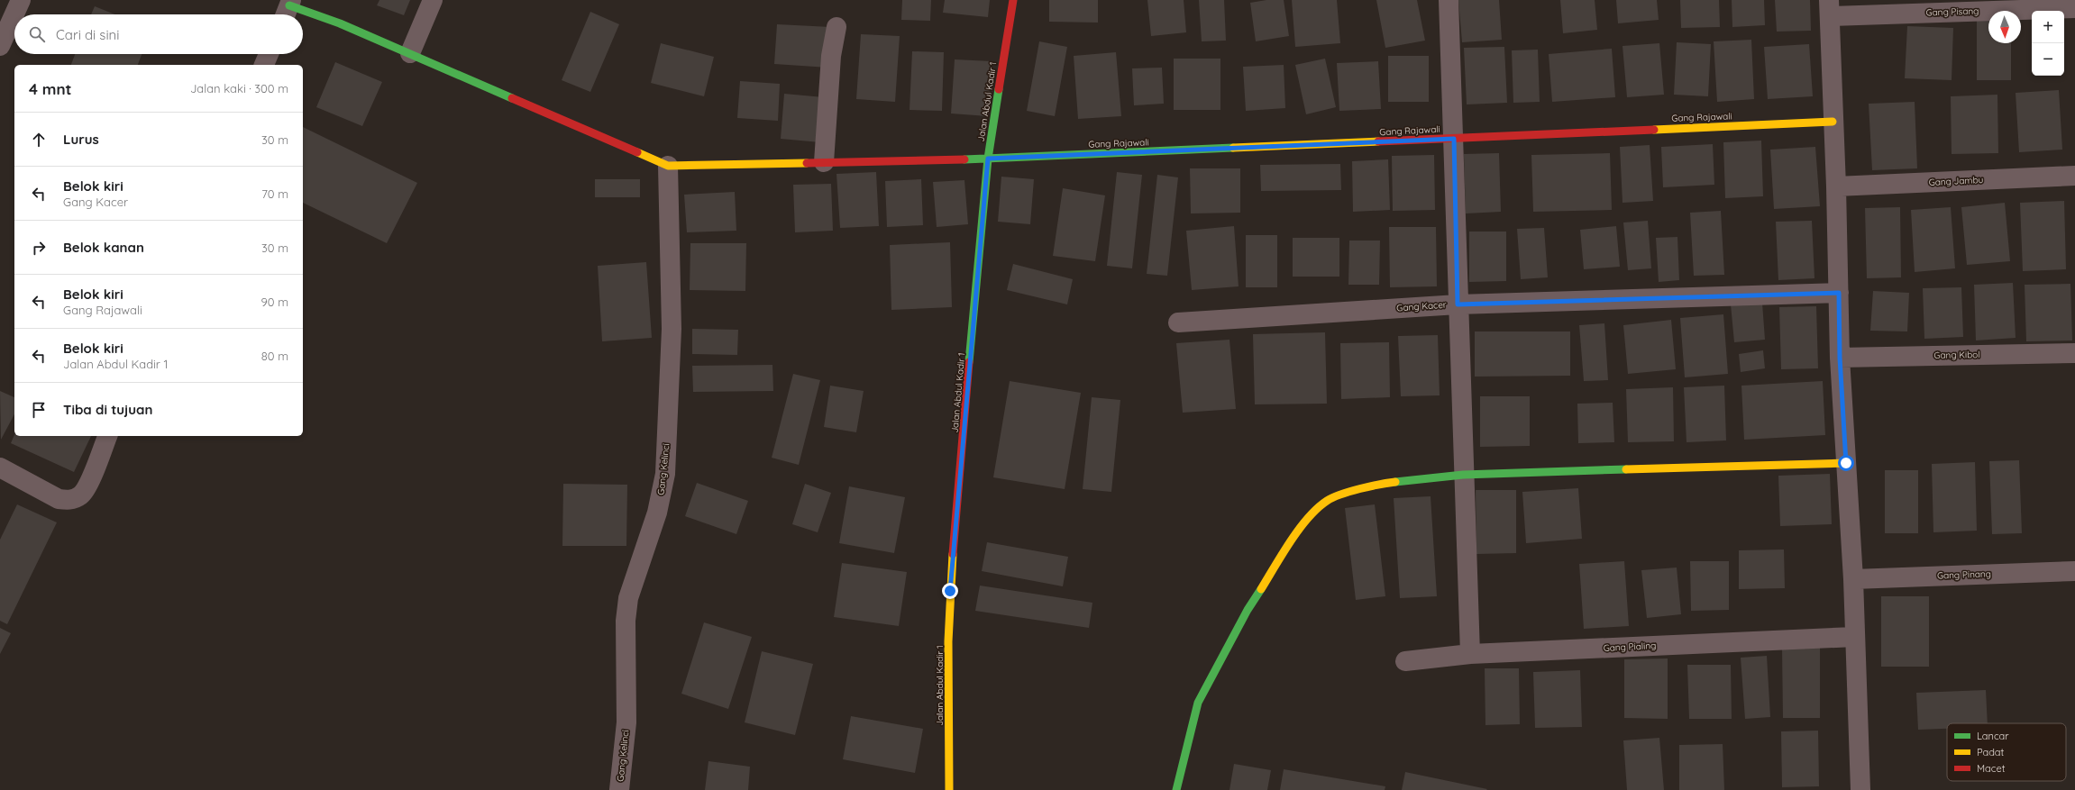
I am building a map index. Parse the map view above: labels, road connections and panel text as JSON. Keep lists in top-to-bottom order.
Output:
{
  "streets": {
    "street": [
      "Gang Pisang",
      "Jalan Abdul Kadir 1",
      "Gang Rajawali",
      "Gang Jambu",
      "Gang Kacer",
      "Gang Kibol",
      "Gang Kelinci",
      "Gang Pinang",
      "Gang Pialing"
    ]
  },
  "crossings": [
    ["Jalan Abdul Kadir 1", "Gang Rajawali"],
    ["Gang Rajawali", "Gang Kelinci"]
  ],
  "legend": ["Lancar", "Padat", "Macet"],
  "north": "bottom",
  "page": {
    "map_buttons": ["+", "−"],
    "search": "Cari di sini",
    "heading": ["4 mnt", "Jalan kaki · 300 m"],
    "list": [
      ["Lurus", "30 m"],
      ["Belok kiri", "Gang Kacer", "70 m"],
      ["Belok kanan", "30 m"],
      ["Belok kiri", "Gang Rajawali", "90 m"],
      ["Belok kiri", "Jalan Abdul Kadir 1", "80 m"],
      "Tiba di tujuan"
    ]
  }
}
